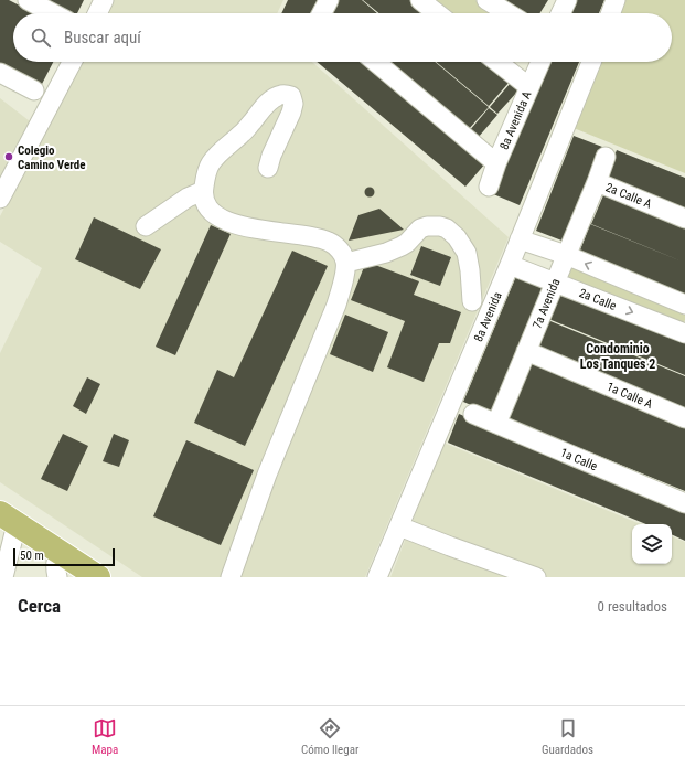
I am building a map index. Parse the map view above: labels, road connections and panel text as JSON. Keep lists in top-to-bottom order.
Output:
{
  "streets": {
    "street": [
      "8a Avenida A",
      "2a Calle A",
      "2a Calle",
      "7a Avenida",
      "8a Avenida",
      "1a Calle A",
      "1a Calle"
    ]
  },
  "crossings": [
    ["2a Calle A", "7a Avenida"],
    ["2a Calle", "7a Avenida"],
    ["2a Calle", "8a Avenida"],
    ["7a Avenida", "1a Calle A"],
    ["7a Avenida", "1a Calle"]
  ],
  "districts": ["Condominio Los Tanques 2"],
  "places": ["Colegio Camino Verde"],
  "scale_bar": "50 m",
  "page": {
    "search": "Buscar aquí",
    "scale": "50 m",
    "heading": ["Cerca", "0 resultados"],
    "nav": ["Mapa", "Cómo llegar", "Guardados"]
  }
}
